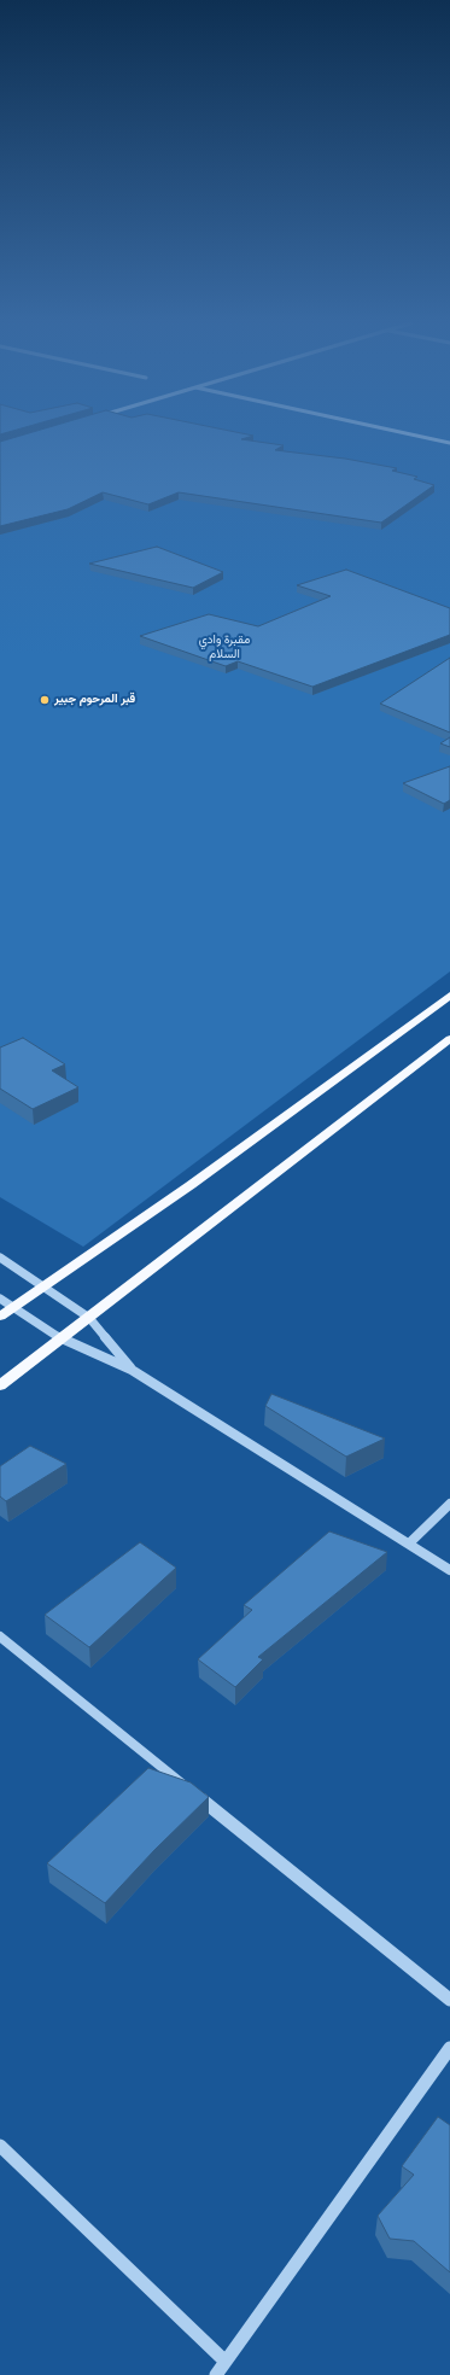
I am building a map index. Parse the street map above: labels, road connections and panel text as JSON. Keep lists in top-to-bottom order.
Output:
{
  "parks": ["مقبرة وادي السلام"],
  "places": ["قبر المرحوم جبير"]
}
